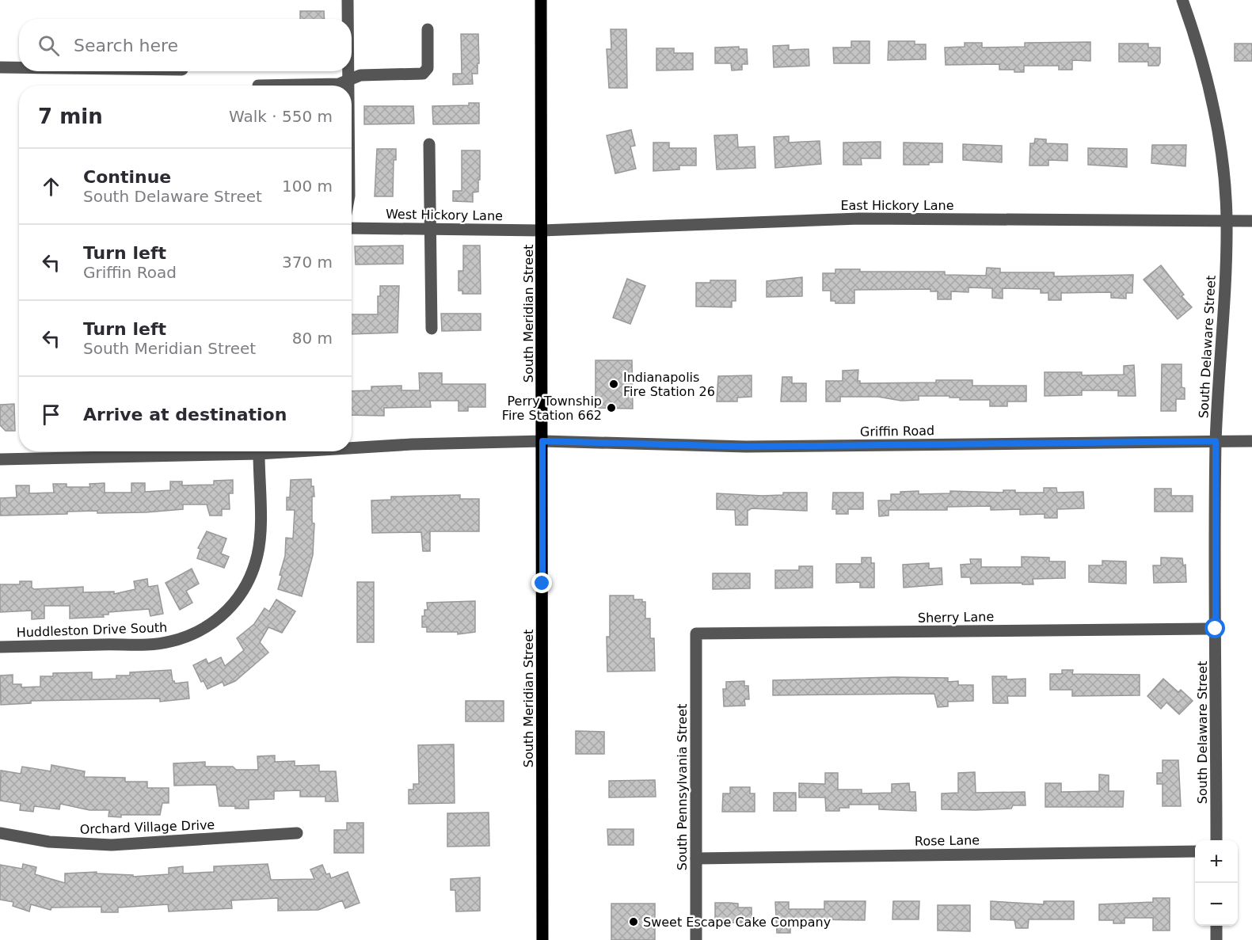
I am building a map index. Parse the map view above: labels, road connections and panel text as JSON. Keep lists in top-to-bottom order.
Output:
{
  "streets": {
    "main road": ["South Meridian Street"],
    "street": [
      "East Hickory Lane",
      "West Hickory Lane",
      "South Delaware Street",
      "Griffin Road",
      "Sherry Lane",
      "Huddleston Drive South",
      "South Pennsylvania Street",
      "Orchard Village Drive",
      "Rose Lane"
    ]
  },
  "crossings": [
    ["East Hickory Lane", "West Hickory Lane"],
    ["East Hickory Lane", "South Meridian Street"],
    ["East Hickory Lane", "South Delaware Street"],
    ["West Hickory Lane", "South Meridian Street"],
    ["South Meridian Street", "Griffin Road"],
    ["South Delaware Street", "Griffin Road"],
    ["South Delaware Street", "Sherry Lane"],
    ["Griffin Road", "Huddleston Drive South"],
    ["Sherry Lane", "South Pennsylvania Street"],
    ["South Pennsylvania Street", "Rose Lane"]
  ],
  "places": ["Indianapolis Fire Station 26", "Perry Township Fire Station 662", "Sweet Escape Cake Company"],
  "page": {
    "search": "Search here",
    "heading": ["7 min", "Walk · 550 m"],
    "list": [
      ["Continue", "South Delaware Street", "100 m"],
      ["Turn left", "Griffin Road", "370 m"],
      ["Turn left", "South Meridian Street", "80 m"],
      "Arrive at destination"
    ],
    "map_buttons": ["+", "−"]
  }
}
